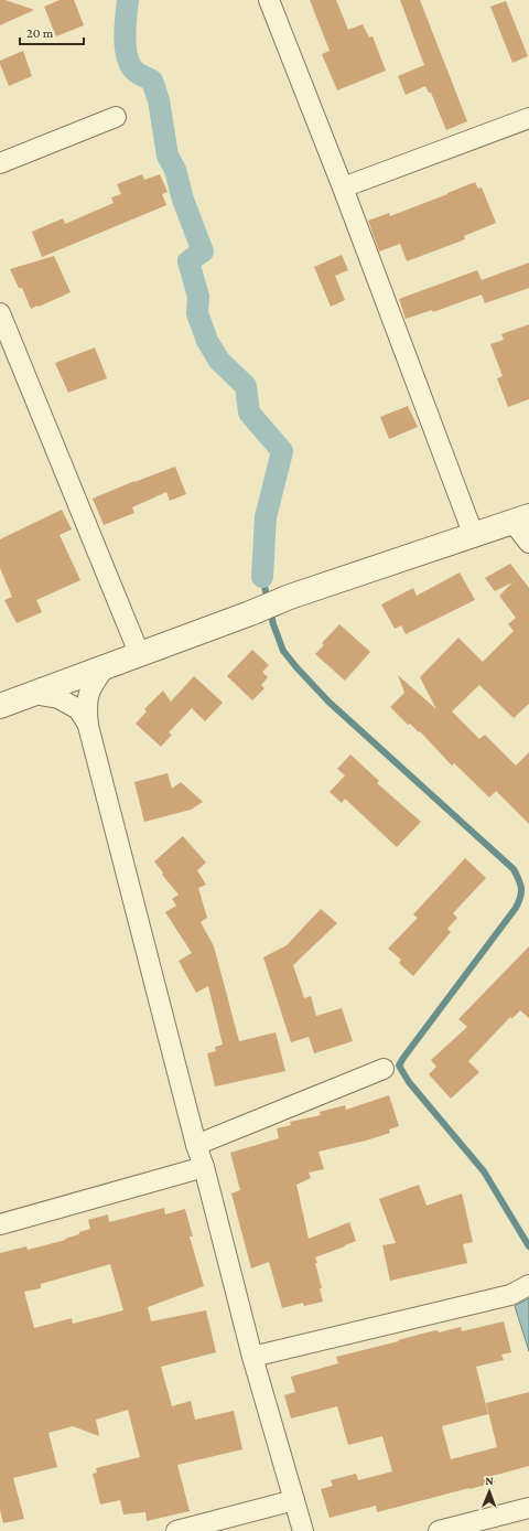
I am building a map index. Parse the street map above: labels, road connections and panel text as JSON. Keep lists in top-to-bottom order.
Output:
{
  "scale_bar": "20 m",
  "north": "top"
}
